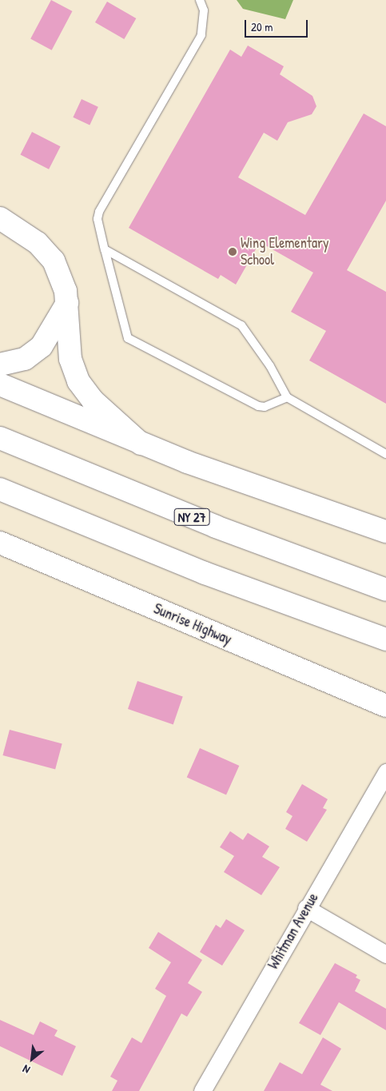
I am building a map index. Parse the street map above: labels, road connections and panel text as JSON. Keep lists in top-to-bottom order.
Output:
{
  "streets": {
    "main road": ["NY 27", "Sunrise Highway"],
    "street": ["Whitman Avenue"]
  },
  "places": ["Wing Elementary School"],
  "scale_bar": "20 m",
  "north": "bottom left"
}
